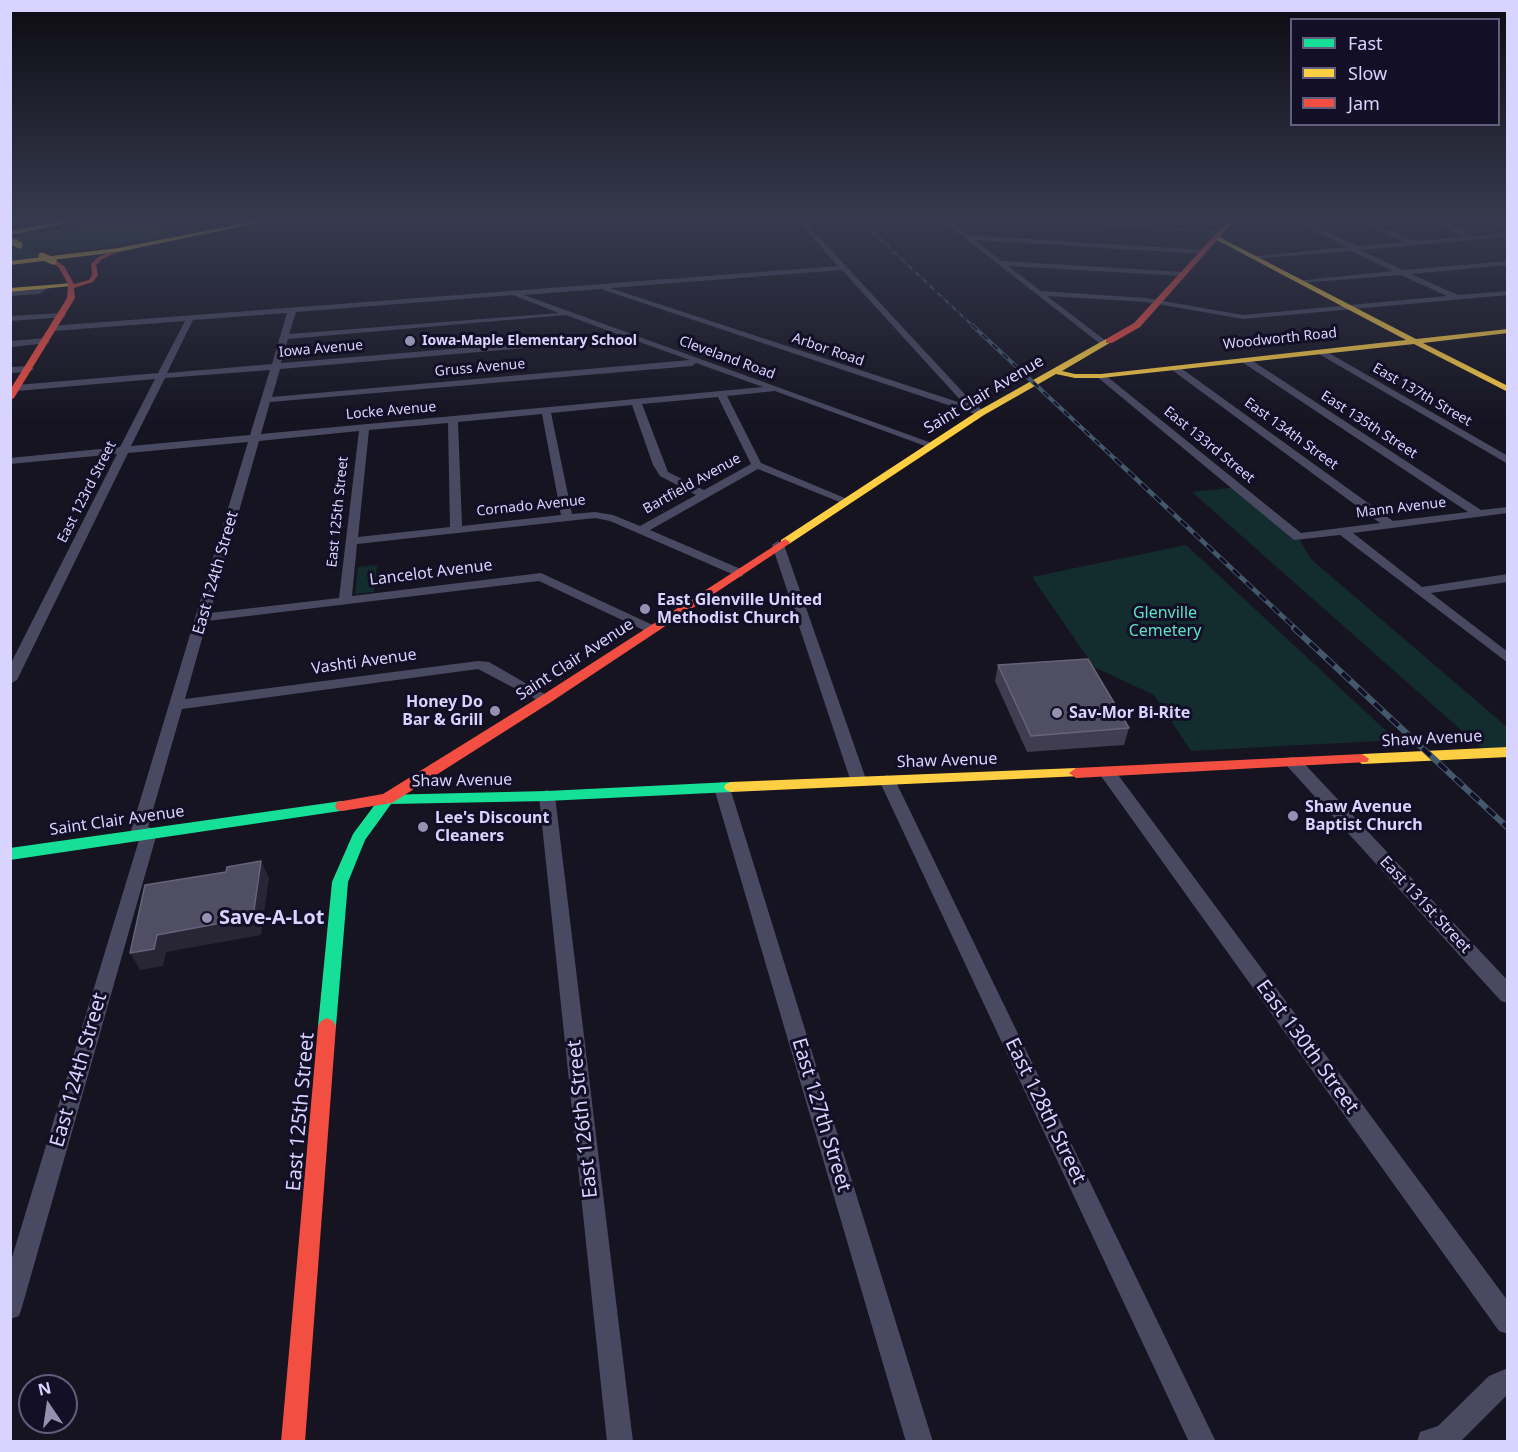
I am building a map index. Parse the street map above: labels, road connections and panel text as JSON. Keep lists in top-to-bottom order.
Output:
{
  "streets": {
    "main road": [
      "Woodworth Road",
      "Saint Clair Avenue",
      "East 125th Street",
      "Shaw Avenue"
    ],
    "street": [
      "Iowa Avenue",
      "Arbor Road",
      "Cleveland Road",
      "Gruss Avenue",
      "East 137th Street",
      "Locke Avenue",
      "East 135th Street",
      "East 134th Street",
      "East 133rd Street",
      "Bartfield Avenue",
      "East 123rd Street",
      "Cornado Avenue",
      "Mann Avenue",
      "East 124th Street",
      "Lancelot Avenue",
      "Vashti Avenue",
      "East 131st Street",
      "East 130th Street",
      "East 128th Street",
      "East 127th Street",
      "East 126th Street"
    ]
  },
  "crossings": [
    ["Woodworth Road", "Saint Clair Avenue"],
    ["Woodworth Road", "East 137th Street"],
    ["Woodworth Road", "East 135th Street"],
    ["Woodworth Road", "East 134th Street"],
    ["Woodworth Road", "East 133rd Street"],
    ["Iowa Avenue", "Cleveland Road"],
    ["Iowa Avenue", "East 123rd Street"],
    ["Iowa Avenue", "East 124th Street"],
    ["Arbor Road", "Saint Clair Avenue"],
    ["Cleveland Road", "Gruss Avenue"],
    ["Cleveland Road", "Saint Clair Avenue"],
    ["Cleveland Road", "Locke Avenue"],
    ["Gruss Avenue", "East 124th Street"],
    ["Saint Clair Avenue", "Cornado Avenue"],
    ["Saint Clair Avenue", "East 125th Street"],
    ["Saint Clair Avenue", "East 124th Street"],
    ["Saint Clair Avenue", "Lancelot Avenue"],
    ["Saint Clair Avenue", "Vashti Avenue"],
    ["Saint Clair Avenue", "Shaw Avenue"],
    ["Locke Avenue", "East 123rd Street"],
    ["Locke Avenue", "East 125th Street"],
    ["Locke Avenue", "East 124th Street"],
    ["East 135th Street", "Mann Avenue"],
    ["East 134th Street", "Mann Avenue"],
    ["East 133rd Street", "Mann Avenue"],
    ["Bartfield Avenue", "Cornado Avenue"],
    ["Cornado Avenue", "East 125th Street"],
    ["East 125th Street", "Lancelot Avenue"],
    ["East 125th Street", "Shaw Avenue"],
    ["East 124th Street", "Lancelot Avenue"],
    ["East 124th Street", "Vashti Avenue"],
    ["Shaw Avenue", "East 131st Street"],
    ["Shaw Avenue", "East 130th Street"],
    ["Shaw Avenue", "East 128th Street"],
    ["Shaw Avenue", "East 127th Street"],
    ["Shaw Avenue", "East 126th Street"]
  ],
  "parks": ["Glenville Cemetery"],
  "places": [
    "Iowa-Maple Elementary School",
    "East Glenville United Methodist Church",
    "Honey Do Bar & Grill",
    "Sav-Mor Bi-Rite",
    "Shaw Avenue Baptist Church",
    "Lee's Discount Cleaners",
    "Save-A-Lot"
  ],
  "legend": ["Fast", "Slow", "Jam"],
  "north": "top"
}
